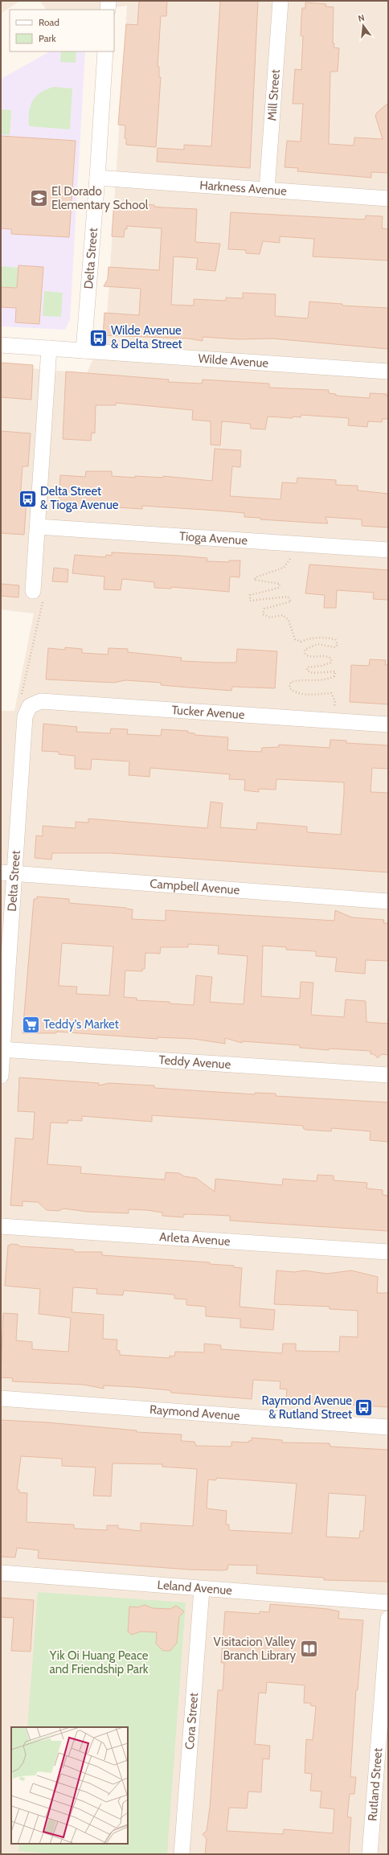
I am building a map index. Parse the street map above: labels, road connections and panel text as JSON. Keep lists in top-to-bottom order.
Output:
{
  "streets": {
    "street": [
      "Mill Street",
      "Harkness Avenue",
      "Delta Street",
      "Wilde Avenue",
      "Tioga Avenue",
      "Tucker Avenue",
      "Campbell Avenue",
      "Teddy Avenue",
      "Arleta Avenue",
      "Raymond Avenue",
      "Leland Avenue",
      "Cora Street",
      "Rutland Street"
    ]
  },
  "crossings": [
    ["Mill Street", "Harkness Avenue"],
    ["Harkness Avenue", "Delta Street"],
    ["Delta Street", "Wilde Avenue"],
    ["Delta Street", "Tucker Avenue"],
    ["Delta Street", "Campbell Avenue"],
    ["Delta Street", "Teddy Avenue"],
    ["Leland Avenue", "Cora Street"]
  ],
  "parks": ["Yik Oi Huang Peace and Friendship Park"],
  "places": {
    "school or university": ["El Dorado Elementary School"],
    "bus stop": ["Wilde Avenue & Delta Street", "Delta Street & Tioga Avenue", "Raymond Avenue & Rutland Street"],
    "supermarket": ["Teddy's Market"],
    "library": ["Visitacion Valley Branch Library"]
  },
  "legend": ["Road", "Park"],
  "north": "top"
}
